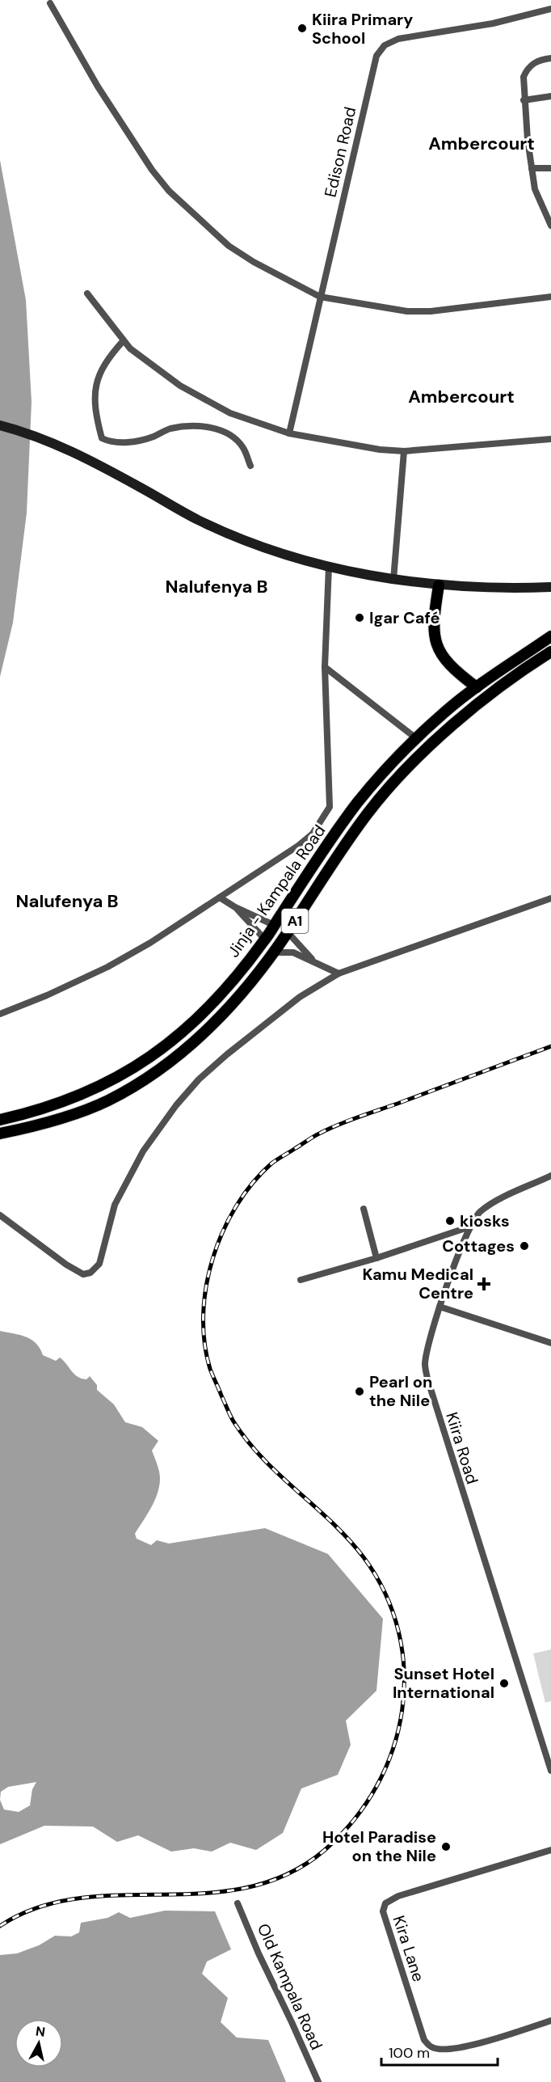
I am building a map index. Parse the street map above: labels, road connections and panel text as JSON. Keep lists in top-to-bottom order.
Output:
{
  "streets": {
    "highway": ["Jinja - Kampala Road", "A1"],
    "street": [
      "Edison Road",
      "Kiira Road",
      "Kira Lane",
      "Old Kampala Road"
    ]
  },
  "districts": [
    "Ambercourt",
    "Ambercourt",
    "Nalufenya B",
    "Nalufenya B"
  ],
  "places": {
    "other": [
      "Kiira Primary School",
      "Igar Café",
      "kiosks",
      "Cottages",
      "Pearl on the Nile",
      "Sunset Hotel International",
      "Hotel Paradise on the Nile"
    ],
    "health": ["Kamu Medical Centre"]
  },
  "scale_bar": "100 m",
  "north": "top"
}
